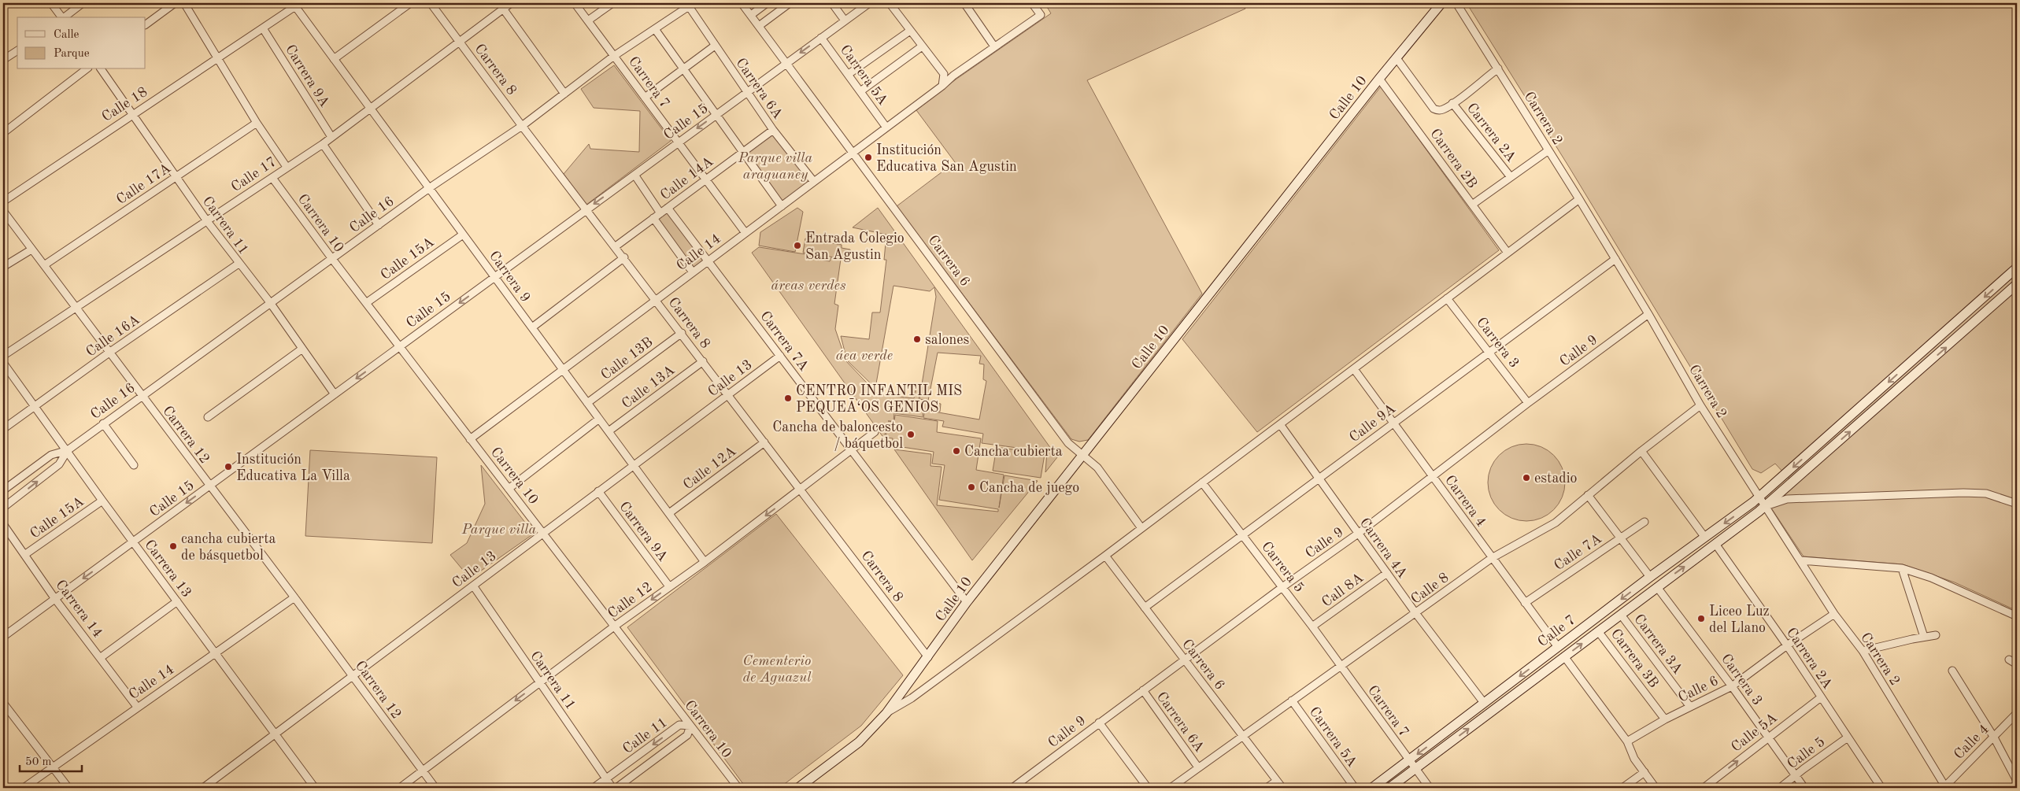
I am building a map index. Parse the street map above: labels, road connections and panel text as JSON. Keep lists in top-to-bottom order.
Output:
{
  "streets": {
    "main road": ["Calle 10", "Calle 7"],
    "street": [
      "Carrera 8",
      "Carrera 5A",
      "Carrera 9A",
      "Carrera 7",
      "Carrera 6A",
      "Calle 18",
      "Carrera 2",
      "Calle 15",
      "Carrera 2A",
      "Carrera 2B",
      "Calle 17",
      "Calle 14A",
      "Calle 17A",
      "Calle 16",
      "Carrera 10",
      "Carrera 11",
      "Calle 14",
      "Calle 15A",
      "Carrera 6",
      "Carrera 9",
      "Calle 16A",
      "Carrera 7A",
      "Carrera 3",
      "Calle 9",
      "Calle 13B",
      "Calle 13",
      "Calle 13A",
      "Calle 9A",
      "Carrera 12",
      "Calle 12A",
      "Carrera 4",
      "Carrera 4A",
      "Calle 7A",
      "Carrera 5",
      "Carrera 13",
      "Calle 8",
      "Call 8A",
      "Calle 12",
      "Carrera 14",
      "Carrera 3A",
      "Carrera 3B",
      "Calle 6",
      "Calle 5A",
      "Calle 11",
      "Calle 4",
      "Calle 5"
    ]
  },
  "crossings": [
    ["Carrera 8", "Calle 10"],
    ["Carrera 8", "Calle 15"],
    ["Carrera 8", "Calle 17"],
    ["Carrera 8", "Calle 14A"],
    ["Carrera 8", "Calle 16"],
    ["Carrera 8", "Calle 14"],
    ["Carrera 8", "Calle 13B"],
    ["Carrera 8", "Calle 13"],
    ["Carrera 8", "Calle 13A"],
    ["Carrera 8", "Calle 12A"],
    ["Carrera 8", "Calle 12"],
    ["Carrera 5A", "Calle 15"],
    ["Carrera 5A", "Calle 14"],
    ["Carrera 5A", "Calle 8"],
    ["Carrera 9A", "Calle 18"],
    ["Carrera 9A", "Calle 17"],
    ["Carrera 9A", "Calle 13"],
    ["Carrera 9A", "Calle 12"],
    ["Carrera 7", "Calle 15"],
    ["Carrera 7", "Calle 14A"],
    ["Carrera 7", "Calle 16"],
    ["Carrera 7", "Calle 14"],
    ["Carrera 7", "Carrera 5"],
    ["Carrera 7", "Calle 8"],
    ["Carrera 7", "Calle 7"],
    ["Carrera 6A", "Calle 15"],
    ["Carrera 6A", "Calle 14A"],
    ["Carrera 6A", "Calle 16"],
    ["Carrera 6A", "Calle 14"],
    ["Carrera 6A", "Calle 9"],
    ["Carrera 6A", "Calle 8"],
    ["Calle 10", "Carrera 2"],
    ["Calle 10", "Carrera 2B"],
    ["Calle 10", "Carrera 6"],
    ["Calle 10", "Carrera 7A"],
    ["Calle 10", "Carrera 3"],
    ["Calle 10", "Carrera 4"],
    ["Calle 10", "Carrera 4A"],
    ["Calle 10", "Carrera 5"],
    ["Calle 18", "Carrera 11"],
    ["Calle 18", "Carrera 9"],
    ["Carrera 2", "Calle 9"],
    ["Carrera 2", "Calle 9A"],
    ["Carrera 2", "Calle 8"],
    ["Carrera 2", "Calle 7"],
    ["Carrera 2", "Calle 6"],
    ["Carrera 2", "Calle 4"],
    ["Calle 15", "Carrera 10"],
    ["Calle 15", "Carrera 11"],
    ["Calle 15", "Carrera 6"],
    ["Calle 15", "Carrera 9"],
    ["Calle 15", "Carrera 12"],
    ["Calle 15", "Carrera 13"],
    ["Calle 15", "Carrera 14"],
    ["Carrera 2A", "Calle 7"],
    ["Carrera 2A", "Calle 6"],
    ["Carrera 2A", "Calle 5A"],
    ["Carrera 2A", "Calle 5"],
    ["Calle 17", "Carrera 10"],
    ["Calle 17", "Carrera 11"],
    ["Calle 17", "Carrera 9"],
    ["Calle 17", "Carrera 12"],
    ["Calle 14A", "Carrera 7A"],
    ["Calle 17A", "Carrera 11"],
    ["Calle 17A", "Carrera 12"],
    ["Calle 16", "Carrera 10"],
    ["Calle 16", "Carrera 11"],
    ["Calle 16", "Carrera 9"],
    ["Calle 16", "Carrera 12"],
    ["Calle 16", "Carrera 13"],
    ["Carrera 10", "Calle 14"],
    ["Carrera 10", "Calle 15A"],
    ["Carrera 10", "Calle 13"],
    ["Carrera 10", "Calle 12"],
    ["Carrera 10", "Calle 11"],
    ["Carrera 11", "Calle 16A"],
    ["Carrera 11", "Calle 13"],
    ["Carrera 11", "Calle 12"],
    ["Carrera 11", "Calle 11"],
    ["Calle 14", "Carrera 6"],
    ["Calle 14", "Carrera 9"],
    ["Calle 14", "Carrera 7A"],
    ["Calle 14", "Carrera 12"],
    ["Calle 14", "Carrera 13"],
    ["Calle 14", "Carrera 14"],
    ["Calle 15A", "Carrera 9"],
    ["Calle 15A", "Carrera 13"],
    ["Calle 15A", "Carrera 14"],
    ["Carrera 6", "Calle 9"],
    ["Carrera 6", "Calle 9A"],
    ["Carrera 6", "Calle 8"],
    ["Carrera 9", "Calle 13B"],
    ["Carrera 9", "Calle 13"],
    ["Carrera 9", "Calle 13A"],
    ["Carrera 9", "Calle 12A"],
    ["Carrera 9", "Calle 12"],
    ["Calle 16A", "Carrera 12"],
    ["Calle 16A", "Carrera 13"],
    ["Carrera 7A", "Calle 13"],
    ["Carrera 7A", "Calle 12"],
    ["Carrera 3", "Calle 9"],
    ["Carrera 3", "Calle 9A"],
    ["Carrera 3", "Calle 7"],
    ["Carrera 3", "Calle 6"],
    ["Carrera 3", "Calle 5A"],
    ["Carrera 3", "Calle 5"],
    ["Calle 9", "Carrera 4"],
    ["Calle 9", "Carrera 4A"],
    ["Calle 9", "Carrera 5"],
    ["Calle 13", "Carrera 12"],
    ["Calle 13", "Carrera 13"],
    ["Calle 9A", "Carrera 4"],
    ["Calle 9A", "Carrera 4A"],
    ["Calle 9A", "Carrera 5"],
    ["Carrera 12", "Calle 12"],
    ["Carrera 4", "Calle 7A"],
    ["Carrera 4", "Calle 8"],
    ["Carrera 4", "Calle 7"],
    ["Carrera 4A", "Calle 8"],
    ["Carrera 4A", "Call 8A"],
    ["Carrera 4A", "Calle 7"],
    ["Carrera 5", "Calle 8"],
    ["Carrera 5", "Call 8A"],
    ["Calle 7", "Carrera 3A"],
    ["Calle 7", "Carrera 3B"],
    ["Carrera 3A", "Calle 6"],
    ["Carrera 3B", "Calle 6"]
  ],
  "one_way": ["Calle 15", "Calle 12", "Calle 5A"],
  "parks": [
    "Parque villa araguaney",
    "áreas verdes",
    "áea verde",
    "Parque villa",
    "Cementerio de Aguazul"
  ],
  "places": [
    "Institución Educativa San Agustin",
    "Entrada Colegio San Agustin",
    "salones",
    "CENTRO INFANTIL MIS PEQUEÃ‘OS GENIOS",
    "Cancha de baloncesto / báquetbol",
    "Cancha cubierta",
    "Institución Educativa La Villa",
    "estadio",
    "Cancha de juego",
    "cancha cubierta de básquetbol",
    "Liceo Luz del Llano"
  ],
  "legend": ["Calle", "Parque"],
  "scale_bar": "50 m"
}
